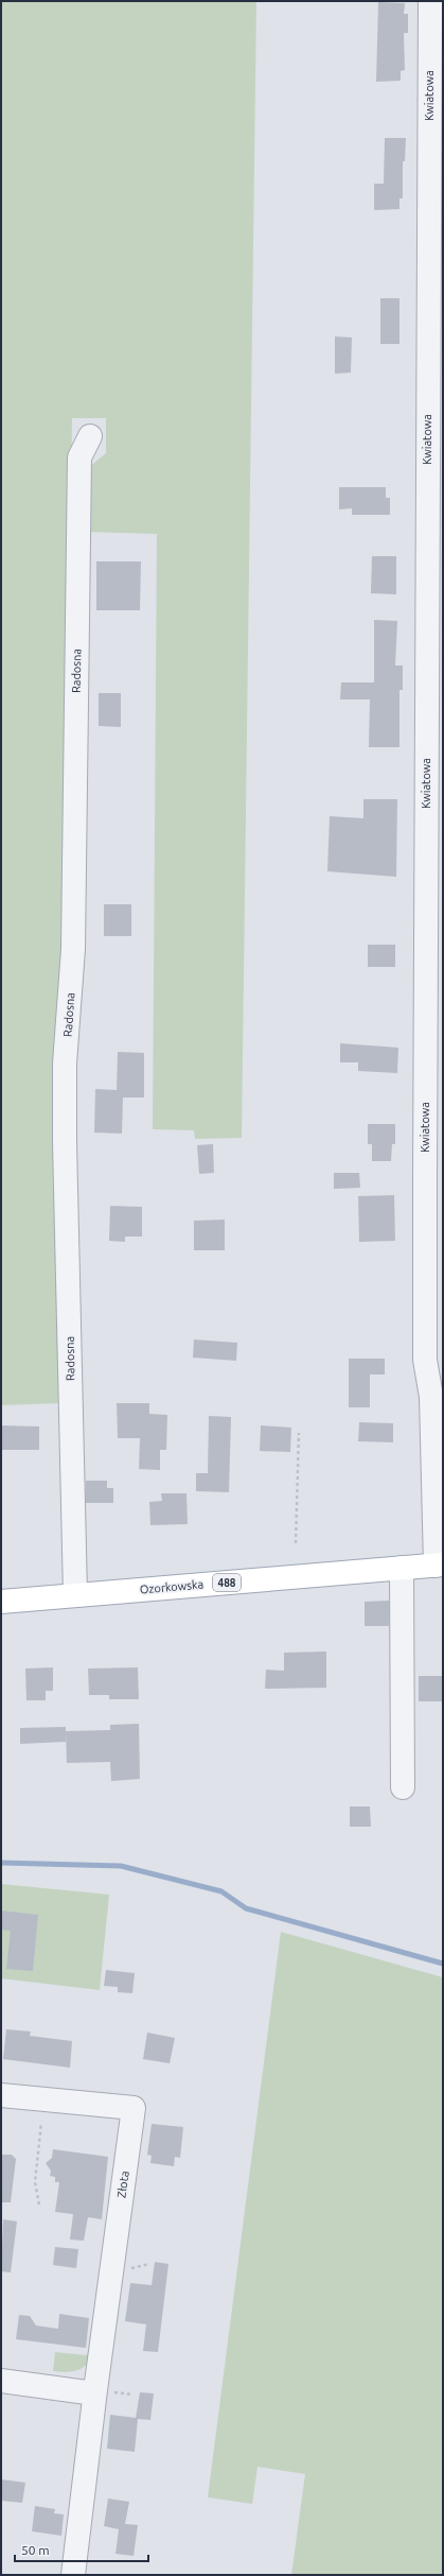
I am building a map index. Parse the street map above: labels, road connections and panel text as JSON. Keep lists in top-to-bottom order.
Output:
{
  "streets": {
    "main road": ["488", "Ozorkowska"],
    "street": ["Kwiatowa", "Radosna", "Złota"]
  },
  "crossings": [
    ["Kwiatowa", "Ozorkowska"],
    ["Radosna", "Ozorkowska"]
  ],
  "scale_bar": "50 m"
}
